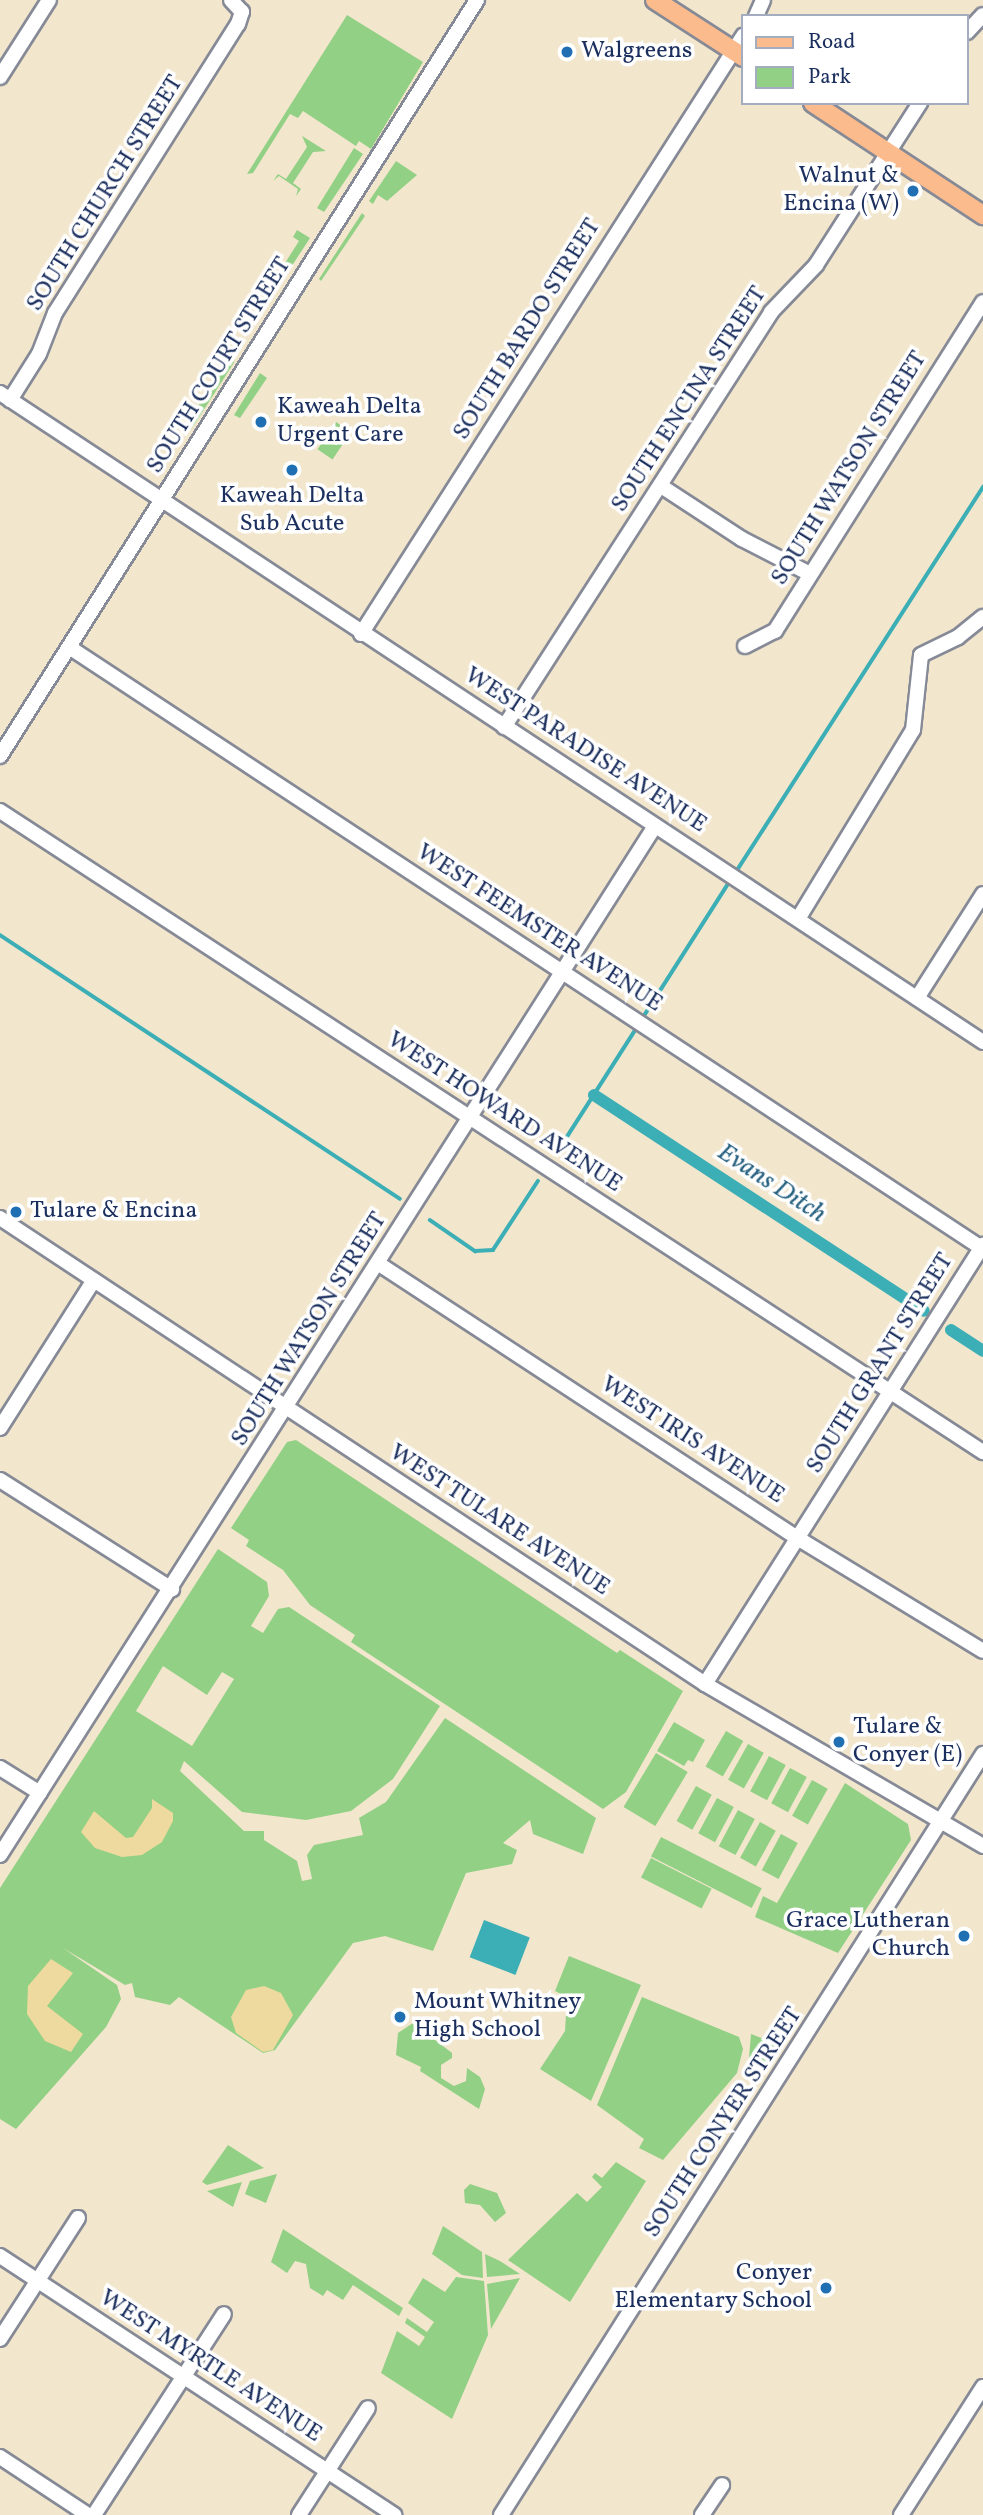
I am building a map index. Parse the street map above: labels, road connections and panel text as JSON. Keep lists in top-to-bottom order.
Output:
{
  "streets": {
    "street": [
      "SOUTH CHURCH STREET",
      "SOUTH BARDO STREET",
      "SOUTH COURT STREET",
      "SOUTH ENCINA STREET",
      "SOUTH WATSON STREET",
      "WEST PARADISE AVENUE",
      "WEST FEEMSTER AVENUE",
      "WEST HOWARD AVENUE",
      "SOUTH GRANT STREET",
      "WEST IRIS AVENUE",
      "WEST TULARE AVENUE",
      "SOUTH CONYER STREET",
      "WEST MYRTLE AVENUE"
    ]
  },
  "crossings": [
    ["SOUTH CHURCH STREET", "WEST PARADISE AVENUE"],
    ["SOUTH BARDO STREET", "WEST PARADISE AVENUE"],
    ["SOUTH COURT STREET", "WEST PARADISE AVENUE"],
    ["SOUTH COURT STREET", "WEST FEEMSTER AVENUE"],
    ["SOUTH ENCINA STREET", "WEST PARADISE AVENUE"],
    ["SOUTH WATSON STREET", "WEST PARADISE AVENUE"],
    ["SOUTH WATSON STREET", "WEST FEEMSTER AVENUE"],
    ["SOUTH WATSON STREET", "WEST HOWARD AVENUE"],
    ["SOUTH WATSON STREET", "WEST IRIS AVENUE"],
    ["SOUTH WATSON STREET", "WEST TULARE AVENUE"],
    ["WEST FEEMSTER AVENUE", "SOUTH GRANT STREET"],
    ["WEST HOWARD AVENUE", "SOUTH GRANT STREET"],
    ["SOUTH GRANT STREET", "WEST IRIS AVENUE"],
    ["SOUTH GRANT STREET", "WEST TULARE AVENUE"],
    ["WEST TULARE AVENUE", "SOUTH CONYER STREET"]
  ],
  "water": ["Evans Ditch"],
  "places": [
    "Walgreens",
    "Walnut & Encina (W)",
    "Kaweah Delta Urgent Care",
    "Kaweah Delta Sub Acute",
    "Tulare & Encina",
    "Tulare & Conyer (E)",
    "Grace Lutheran Church",
    "Mount Whitney High School",
    "Conyer Elementary School"
  ],
  "legend": ["Road", "Park"]
}
